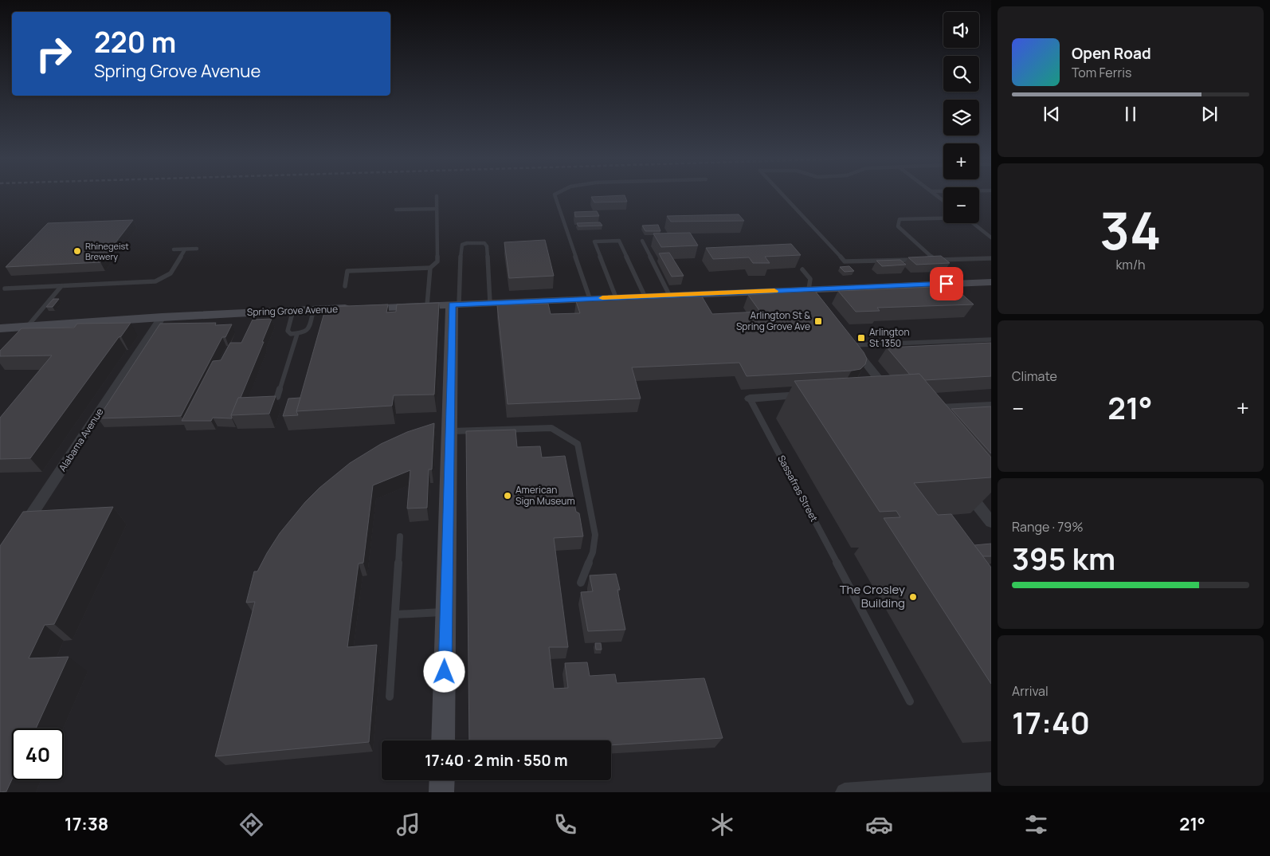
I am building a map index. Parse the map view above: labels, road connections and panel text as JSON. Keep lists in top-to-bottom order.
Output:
{
  "streets": {
    "main road": ["Spring Grove Avenue"],
    "street": ["Alabama Avenue", "Sassafras Street"]
  },
  "crossings": [
    ["Spring Grove Avenue", "Alabama Avenue"]
  ],
  "places": {
    "other": ["Rhinegeist Brewery", "American Sign Museum", "The Crosley Building"],
    "transit": ["Arlington St & Spring Grove Ave", "Arlington St 1350"]
  },
  "page": {
    "map_buttons": ["+", "−"],
    "turn": ["220 m", "Spring Grove Avenue"],
    "song": ["Open Road", "Tom Ferris"],
    "tile": [
      ["34", "km/h"],
      "Climate",
      ["Range · 79%", "395 km"],
      ["Arrival", "17:40"]
    ],
    "heat": ["−", "21°", "+"],
    "limit": "40",
    "trip": "17:40 · 2 min · 550 m",
    "tabs": ["17:38", "21°"]
  }
}
